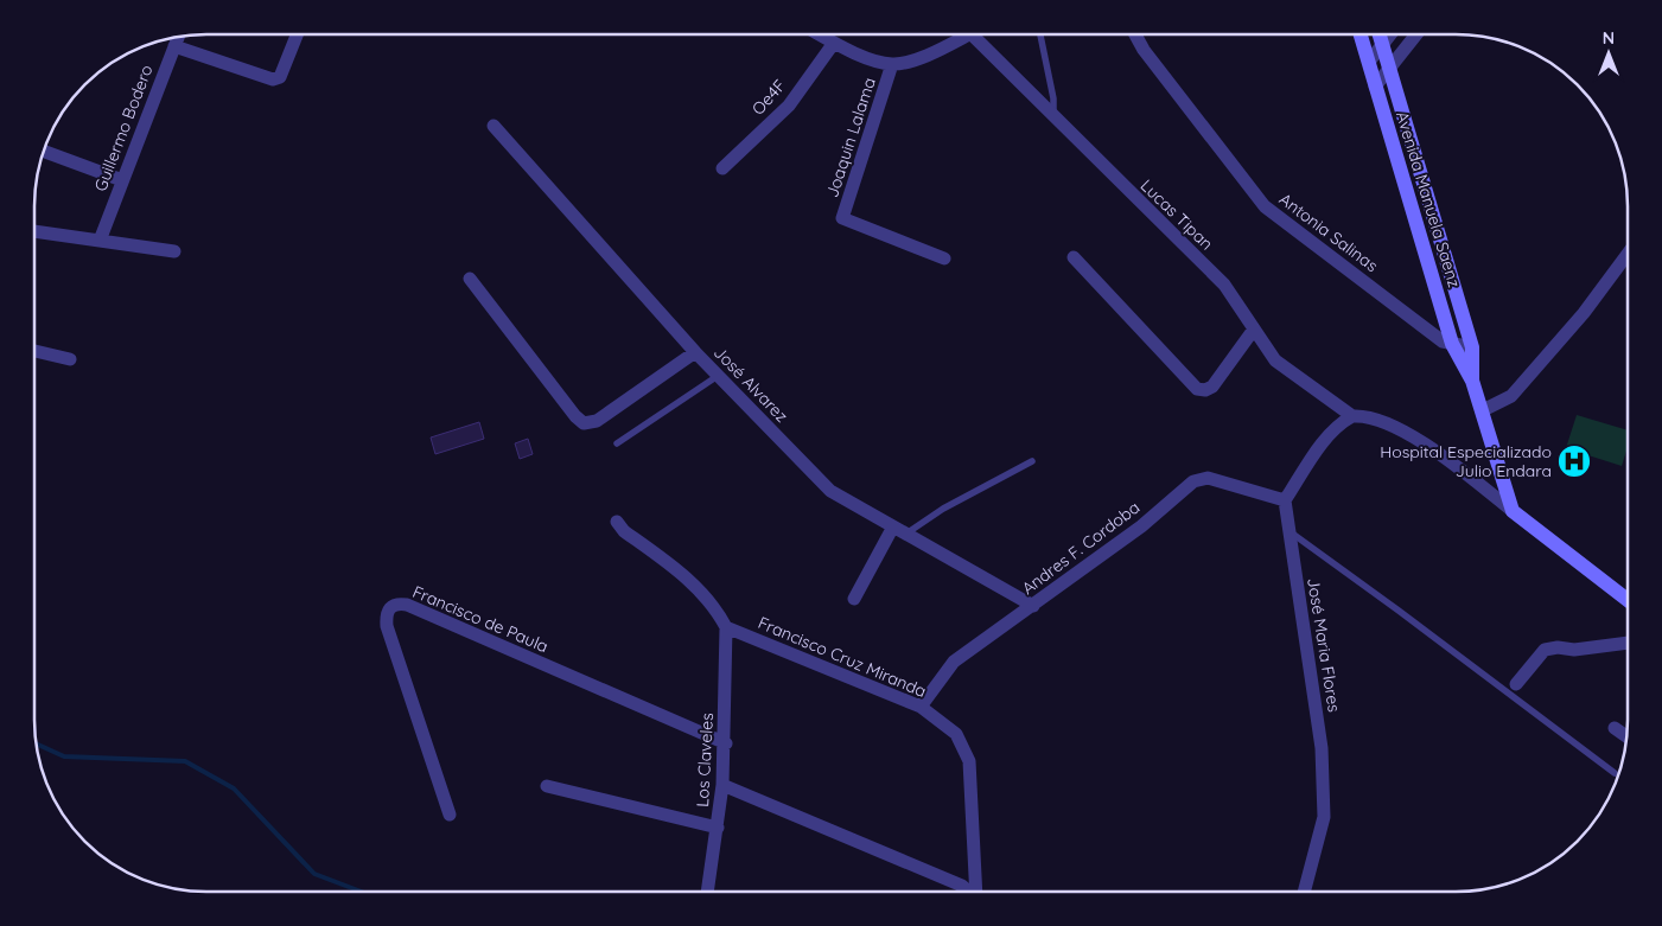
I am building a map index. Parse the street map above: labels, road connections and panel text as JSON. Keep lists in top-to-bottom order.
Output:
{
  "streets": {
    "street": [
      "Oe4F",
      "Guillermo Bodero",
      "Joaquin Lalama",
      "Avenida Manuela Saenz",
      "Lucas Tipan",
      "Antonia Salinas",
      "José Alvarez",
      "Andres F. Cordoba",
      "Francisco de Paula",
      "José Maria Flores",
      "Francisco Cruz Miranda",
      "Los Claveles"
    ]
  },
  "crossings": [
    ["Avenida Manuela Saenz", "Lucas Tipan"],
    ["Avenida Manuela Saenz", "Antonia Salinas"],
    ["José Alvarez", "Andres F. Cordoba"],
    ["Andres F. Cordoba", "José Maria Flores"],
    ["Andres F. Cordoba", "Francisco Cruz Miranda"],
    ["Francisco de Paula", "Los Claveles"],
    ["Francisco Cruz Miranda", "Los Claveles"]
  ],
  "places": {
    "hospital": ["Hospital Especializado Julio Endara"]
  },
  "north": "top"
}
